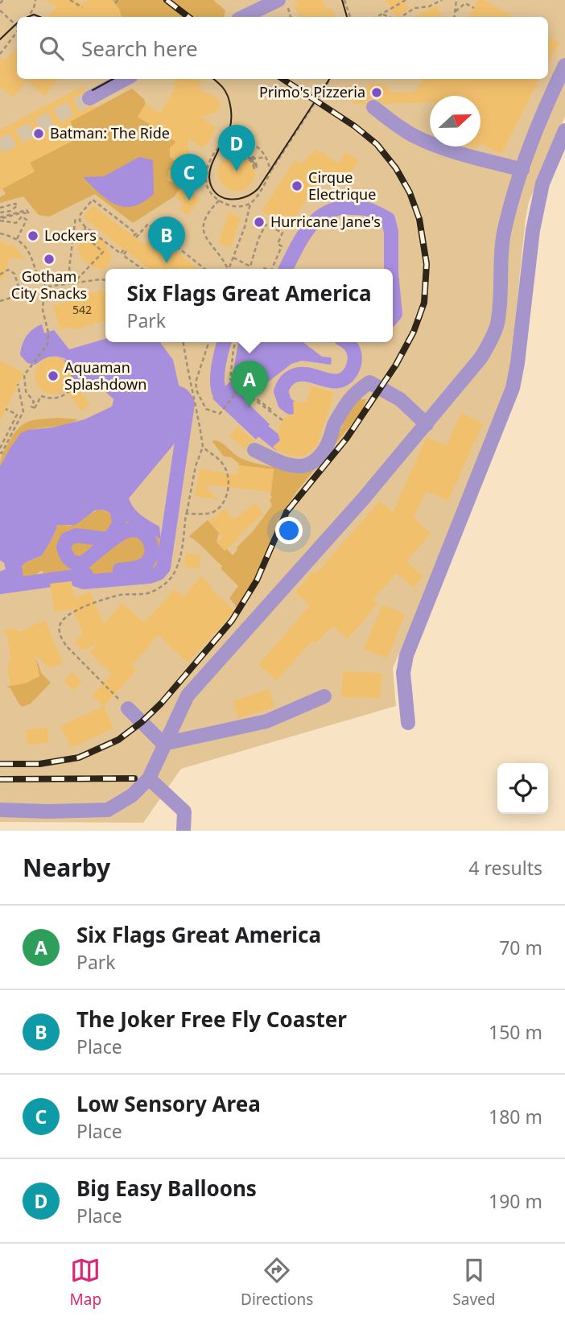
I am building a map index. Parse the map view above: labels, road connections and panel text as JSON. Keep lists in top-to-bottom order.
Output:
{
  "places": [
    "Primo's Pizzeria",
    "Batman: The Ride",
    "Cirque Electrique",
    "Hurricane Jane's",
    "Lockers",
    "Gotham City Snacks",
    "Aquaman Splashdown"
  ],
  "house_numbers": ["542"],
  "north": "right",
  "page": {
    "search": "Search here",
    "pins": [
      "D",
      "C",
      "B",
      "A"
    ],
    "popup": ["Six Flags Great America", "Park"],
    "heading": ["Nearby", "4 results"],
    "list": [
      {
        "mark": "A",
        "name": "Six Flags Great America",
        "note": "Park",
        "value": "70 m"
      },
      {
        "mark": "B",
        "name": "The Joker Free Fly Coaster",
        "note": "Place",
        "value": "150 m"
      },
      {
        "mark": "C",
        "name": "Low Sensory Area",
        "note": "Place",
        "value": "180 m"
      },
      {
        "mark": "D",
        "name": "Big Easy Balloons",
        "note": "Place",
        "value": "190 m"
      }
    ],
    "nav": ["Map", "Directions", "Saved"]
  }
}
